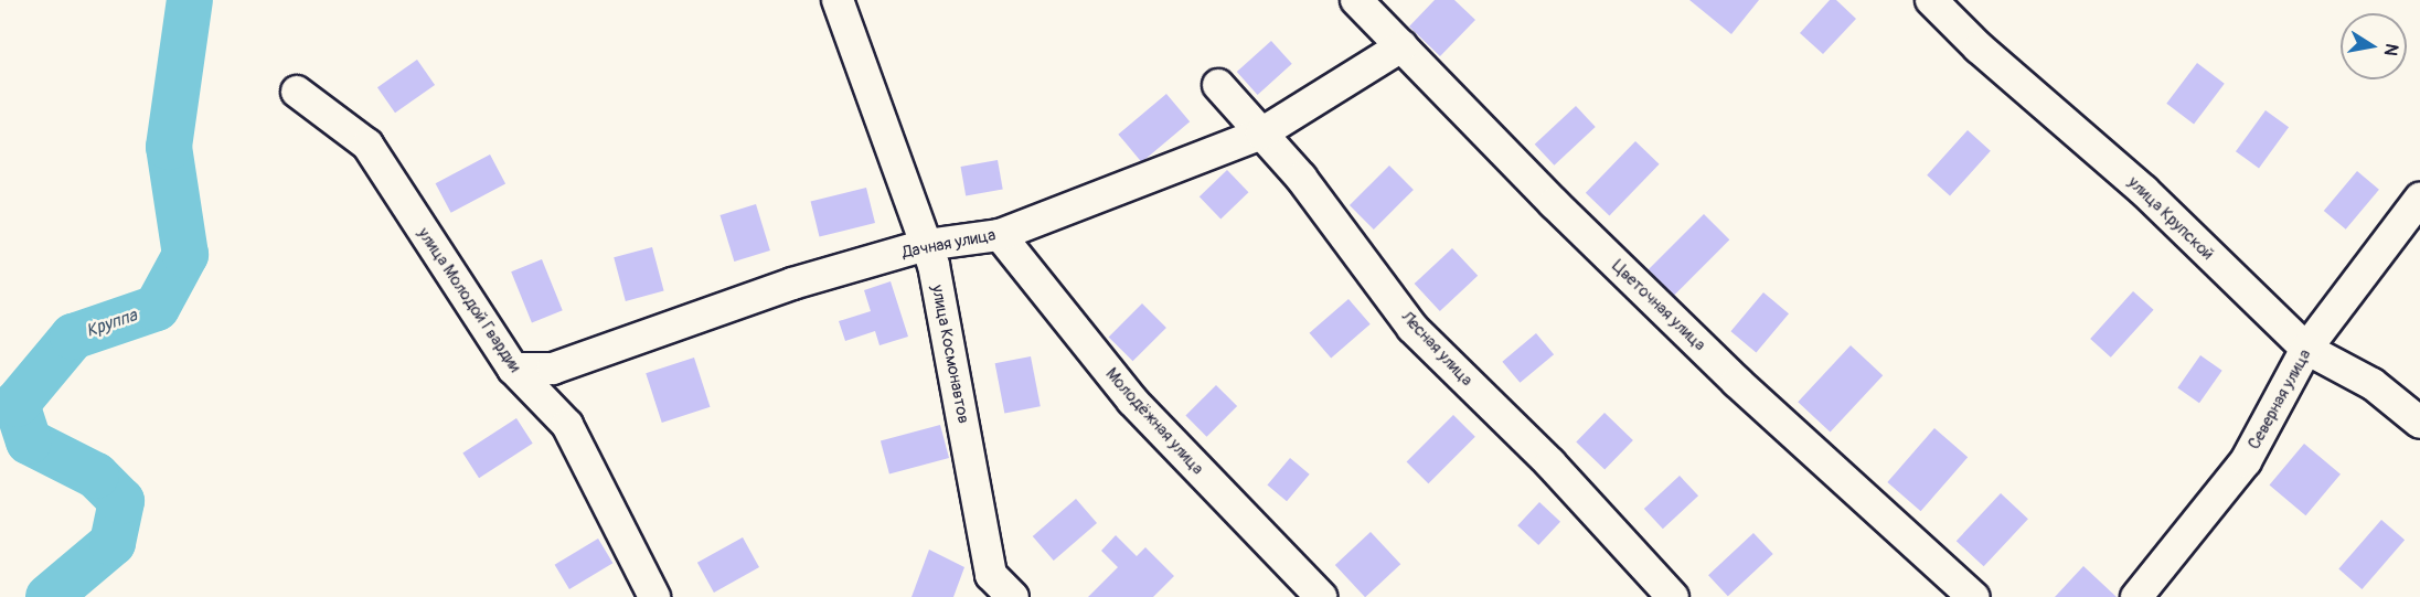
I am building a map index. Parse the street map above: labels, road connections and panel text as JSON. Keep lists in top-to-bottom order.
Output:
{
  "streets": {
    "street": [
      "улица Крупской",
      "Дачная улица",
      "улица Молодой Гвардии",
      "Цветочная улица",
      "Лесная улица",
      "улица Космонавтов",
      "Северная улица",
      "Молодёжная улица"
    ]
  },
  "crossings": [
    ["улица Крупской", "Северная улица"],
    ["Дачная улица", "улица Молодой Гвардии"],
    ["Дачная улица", "Цветочная улица"],
    ["Дачная улица", "Лесная улица"],
    ["Дачная улица", "улица Космонавтов"],
    ["Дачная улица", "Молодёжная улица"]
  ],
  "water": ["Круппа"],
  "north": "right"
}
